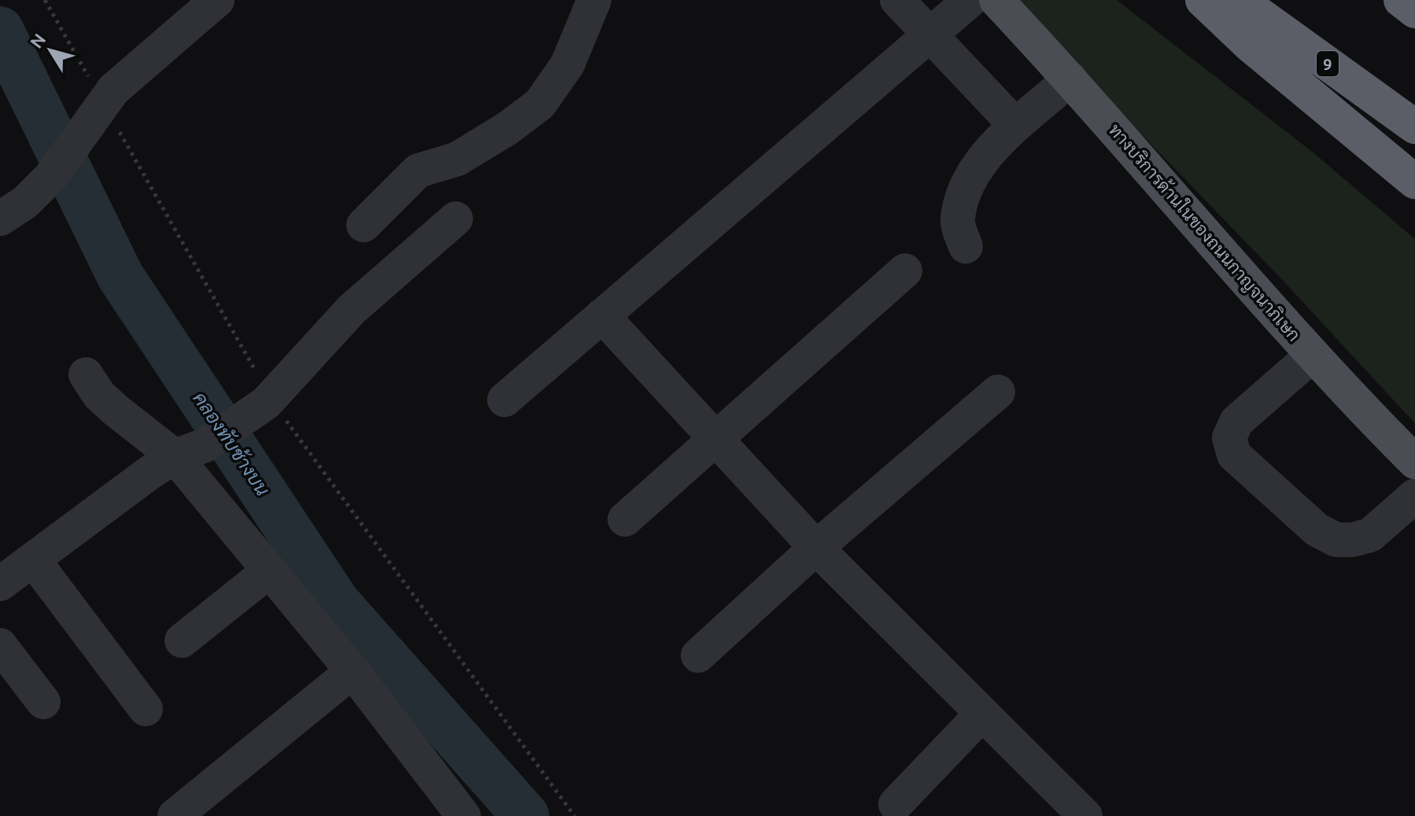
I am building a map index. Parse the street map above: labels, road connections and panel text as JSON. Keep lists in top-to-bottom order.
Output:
{
  "streets": {
    "highway": ["9"],
    "main road": ["ทางบริการด้านในของถนนกาญจนาภิเษก"]
  },
  "water": ["คลองทับช้างบน"],
  "north": "top left"
}
